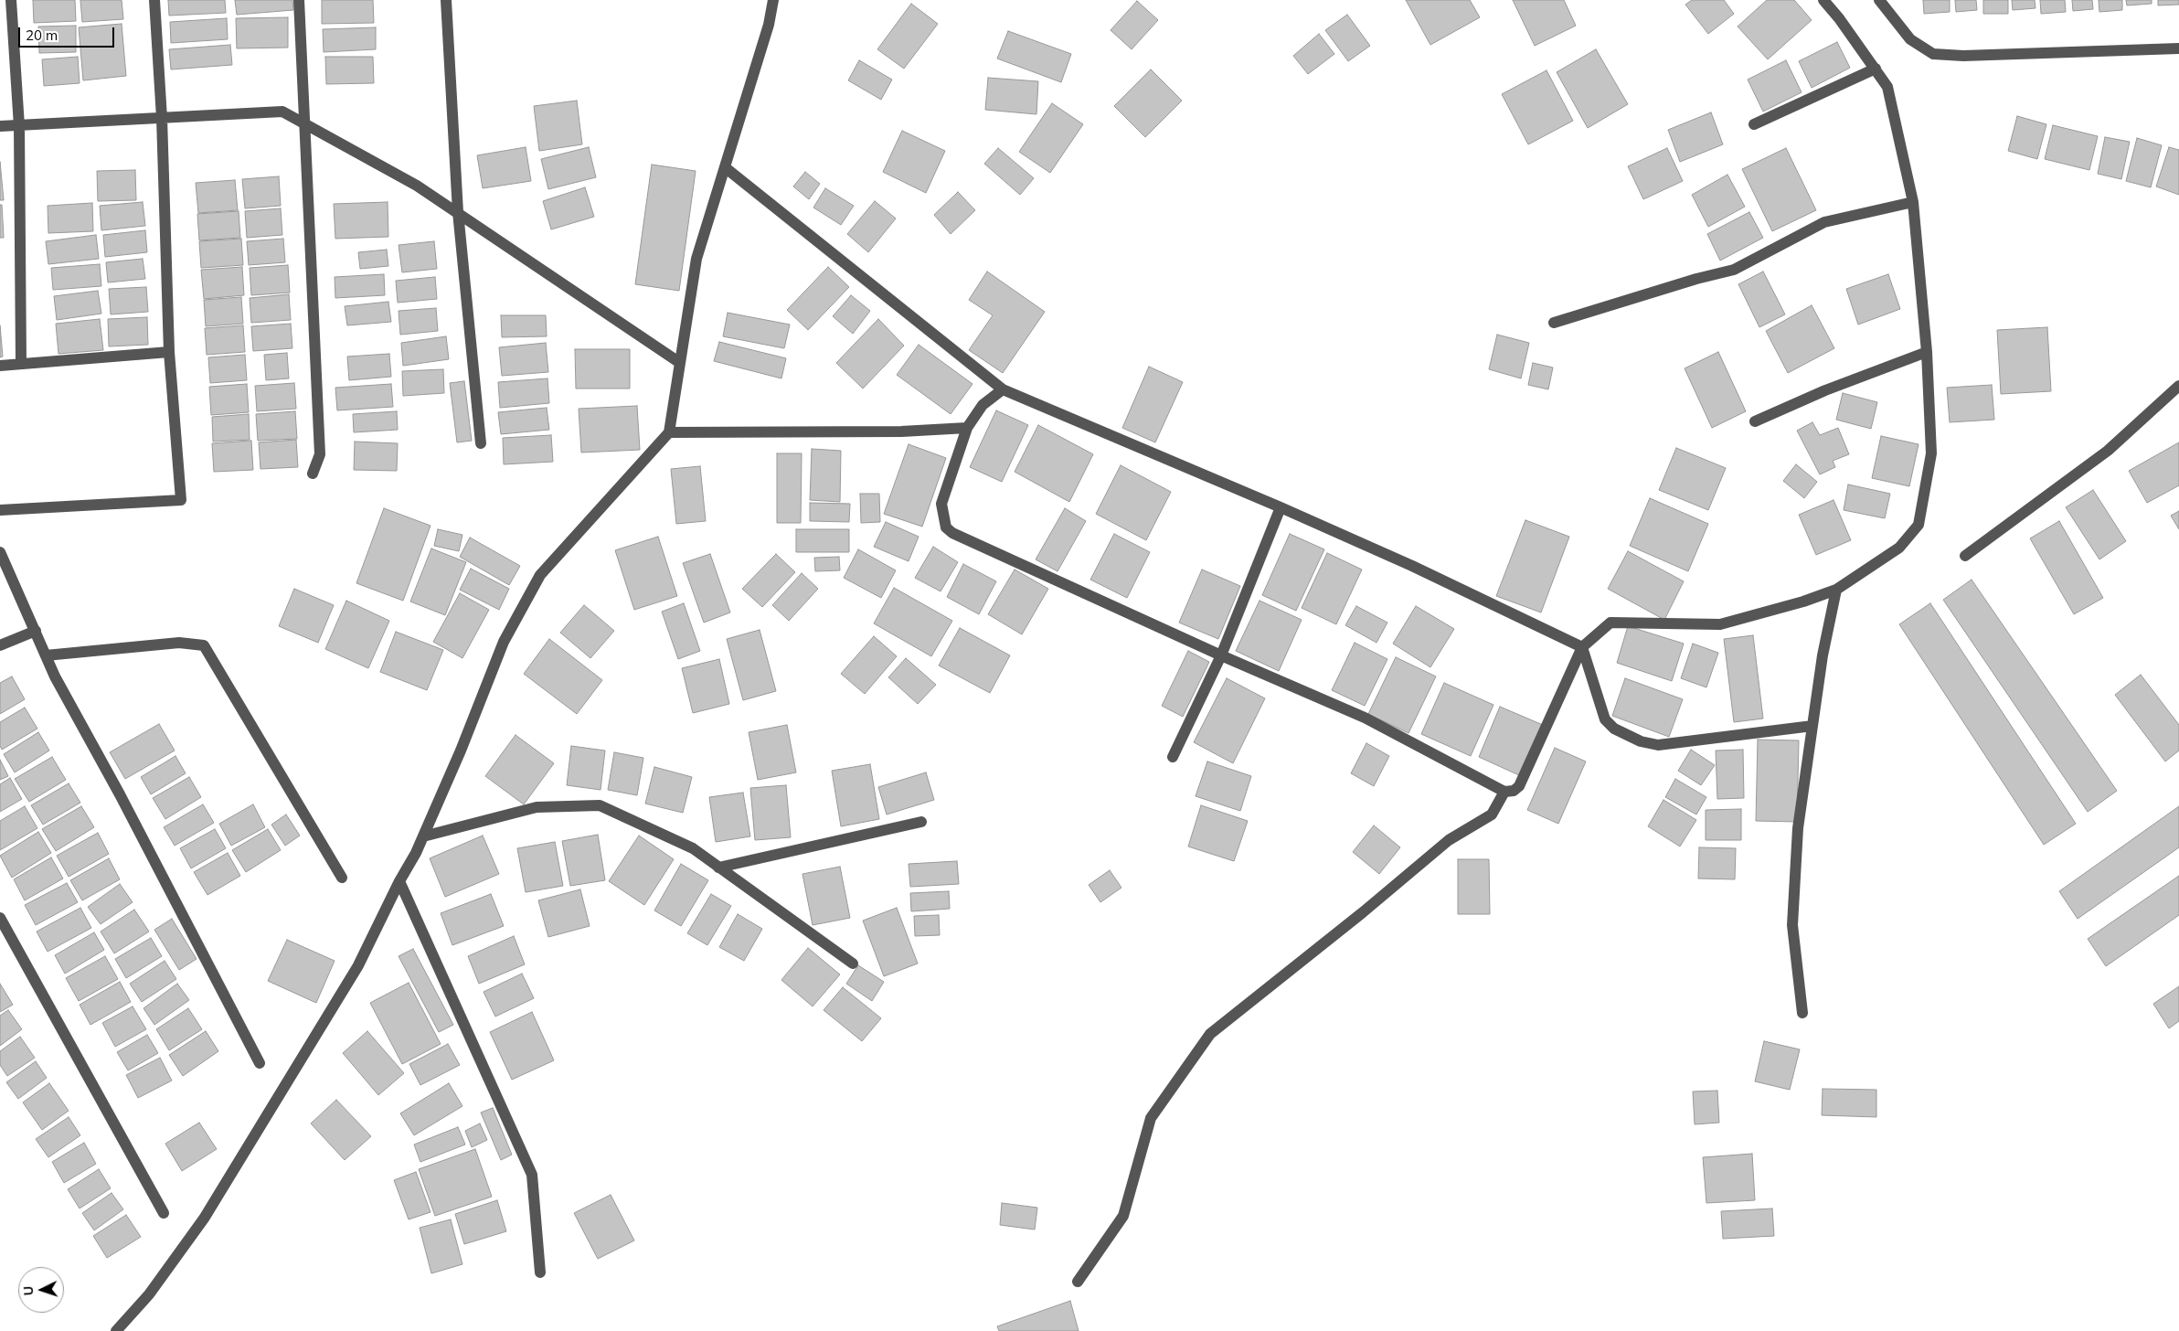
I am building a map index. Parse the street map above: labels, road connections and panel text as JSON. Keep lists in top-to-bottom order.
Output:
{
  "scale_bar": "20 m",
  "north": "left"
}
